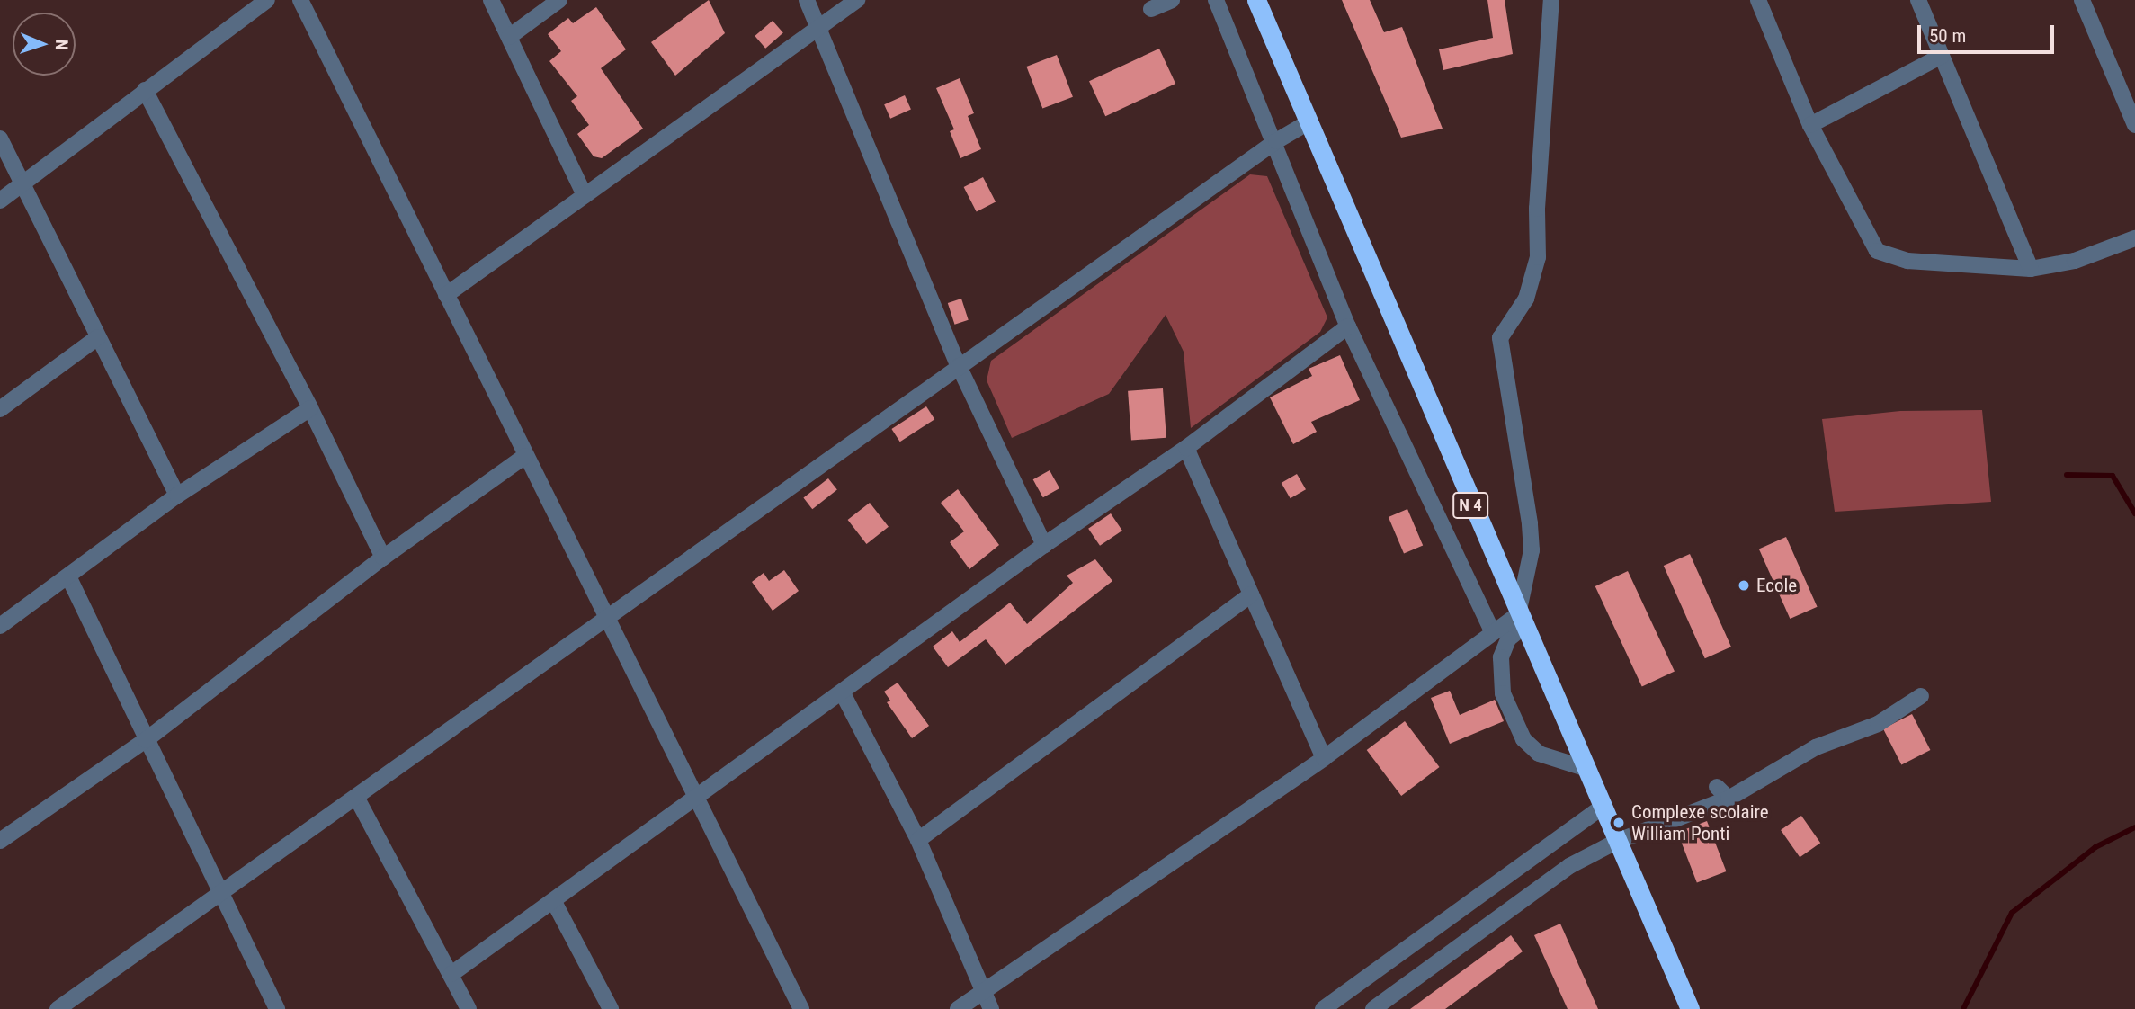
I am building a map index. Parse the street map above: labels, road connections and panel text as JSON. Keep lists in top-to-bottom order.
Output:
{
  "streets": {
    "highway": ["N 4"]
  },
  "places": ["Ecole", "Complexe scolaire William Ponti"],
  "scale_bar": "50 m",
  "north": "right"
}
